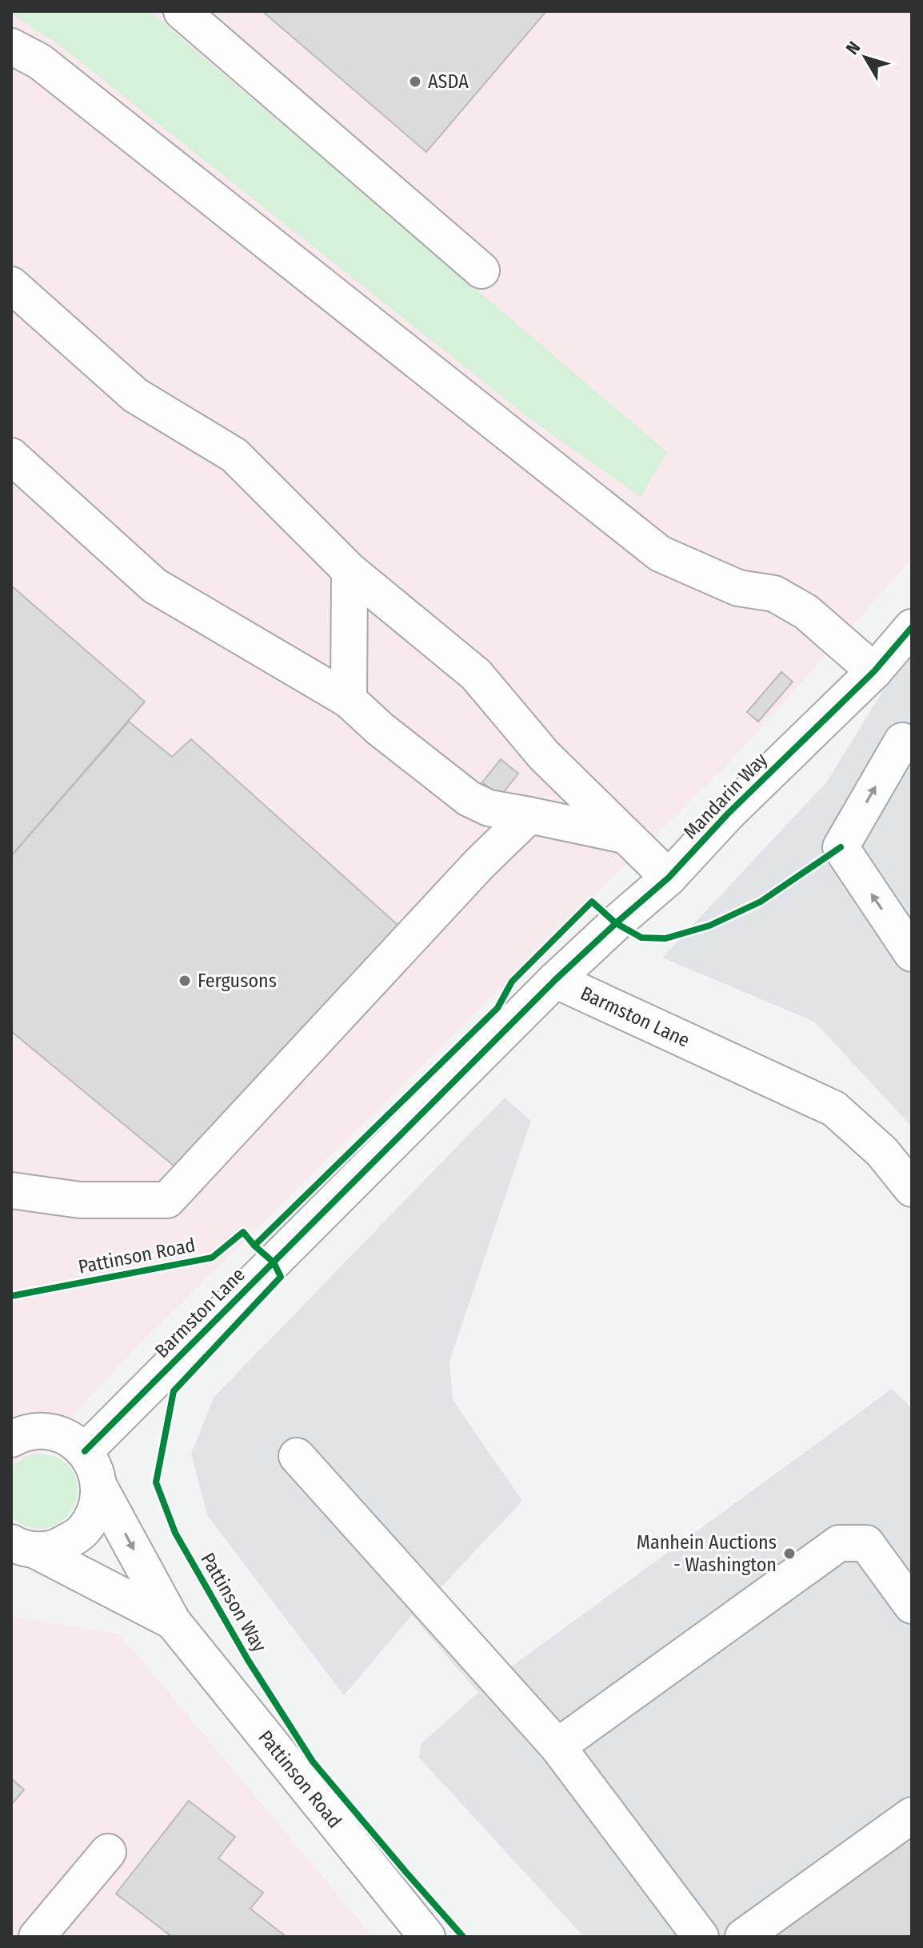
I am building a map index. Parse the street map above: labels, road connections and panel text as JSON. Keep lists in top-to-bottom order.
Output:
{
  "streets": {
    "street": ["Mandarin Way", "Barmston Lane", "Pattinson Road"],
    "cycle path": ["Pattinson Way"]
  },
  "crossings": [
    ["Mandarin Way", "Barmston Lane"],
    ["Barmston Lane", "Pattinson Road"]
  ],
  "places": ["ASDA", "Fergusons", "Manhein Auctions - Washington"],
  "north": "top left"
}
